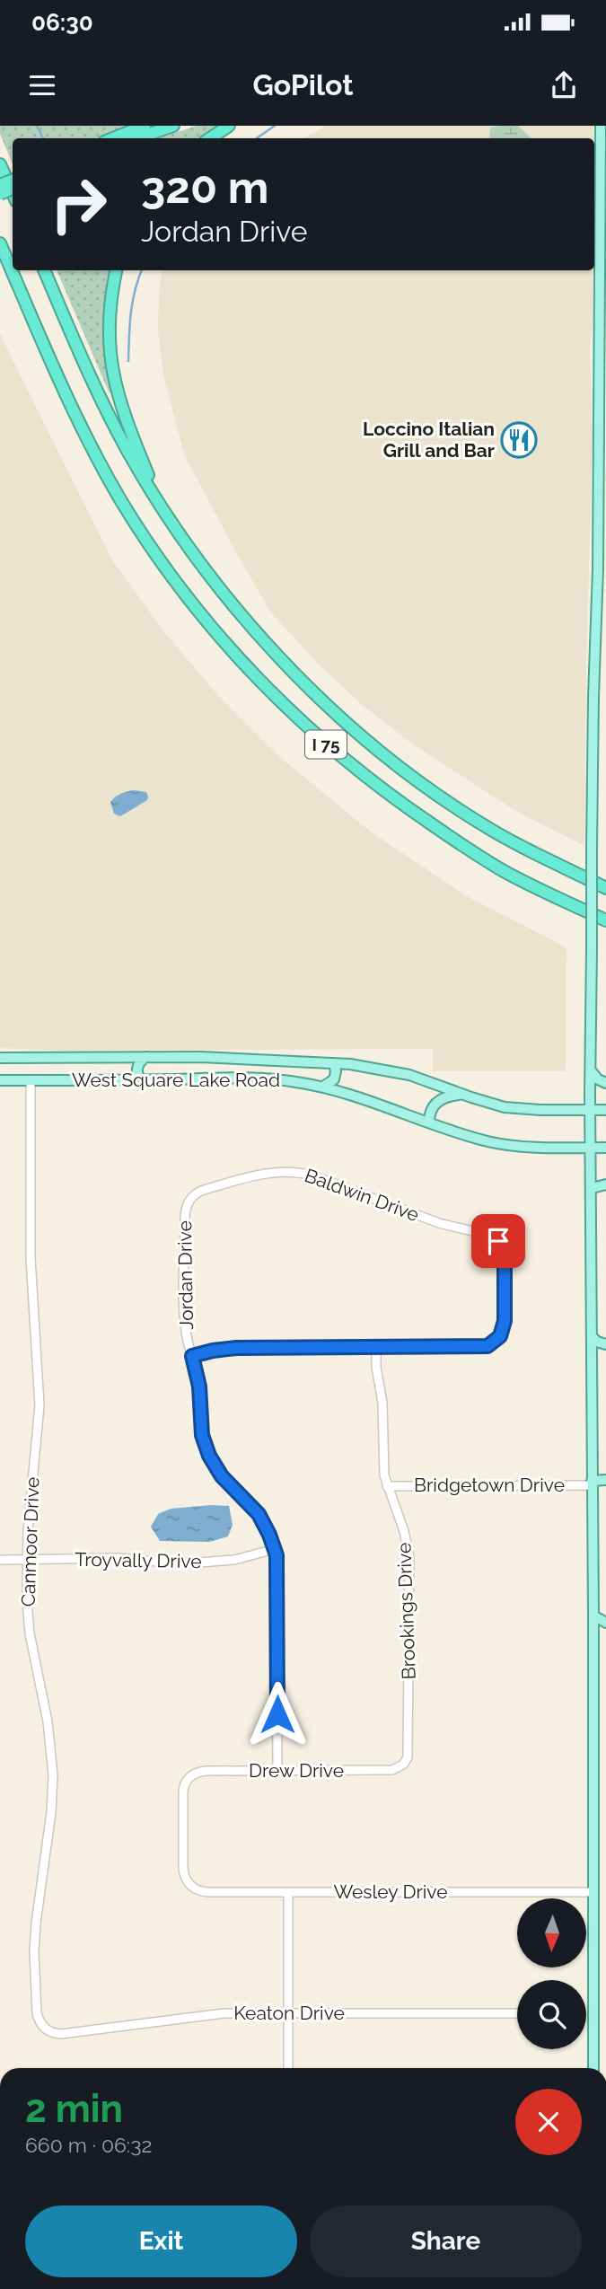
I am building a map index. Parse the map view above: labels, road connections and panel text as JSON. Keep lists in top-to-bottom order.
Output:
{
  "streets": {
    "highway": ["I 75"],
    "main road": ["West Square Lake Road"],
    "street": [
      "Baldwin Drive",
      "Jordan Drive",
      "Bridgetown Drive",
      "Canmoor Drive",
      "Troyvally Drive",
      "Brookings Drive",
      "Drew Drive",
      "Wesley Drive",
      "Keaton Drive"
    ]
  },
  "crossings": [
    ["West Square Lake Road", "Canmoor Drive"],
    ["Baldwin Drive", "Jordan Drive"],
    ["Jordan Drive", "Brookings Drive"],
    ["Bridgetown Drive", "Brookings Drive"],
    ["Canmoor Drive", "Troyvally Drive"],
    ["Canmoor Drive", "Keaton Drive"],
    ["Brookings Drive", "Drew Drive"],
    ["Drew Drive", "Wesley Drive"]
  ],
  "places": {
    "restaurant": ["Loccino Italian Grill and Bar"]
  },
  "north": "bottom",
  "page": {
    "status": "06:30",
    "header": "GoPilot",
    "turn": ["320 m", "Jordan Drive"],
    "heading": ["2 min", "660 m · 06:32"],
    "buttons": ["Exit", "Share"]
  }
}
